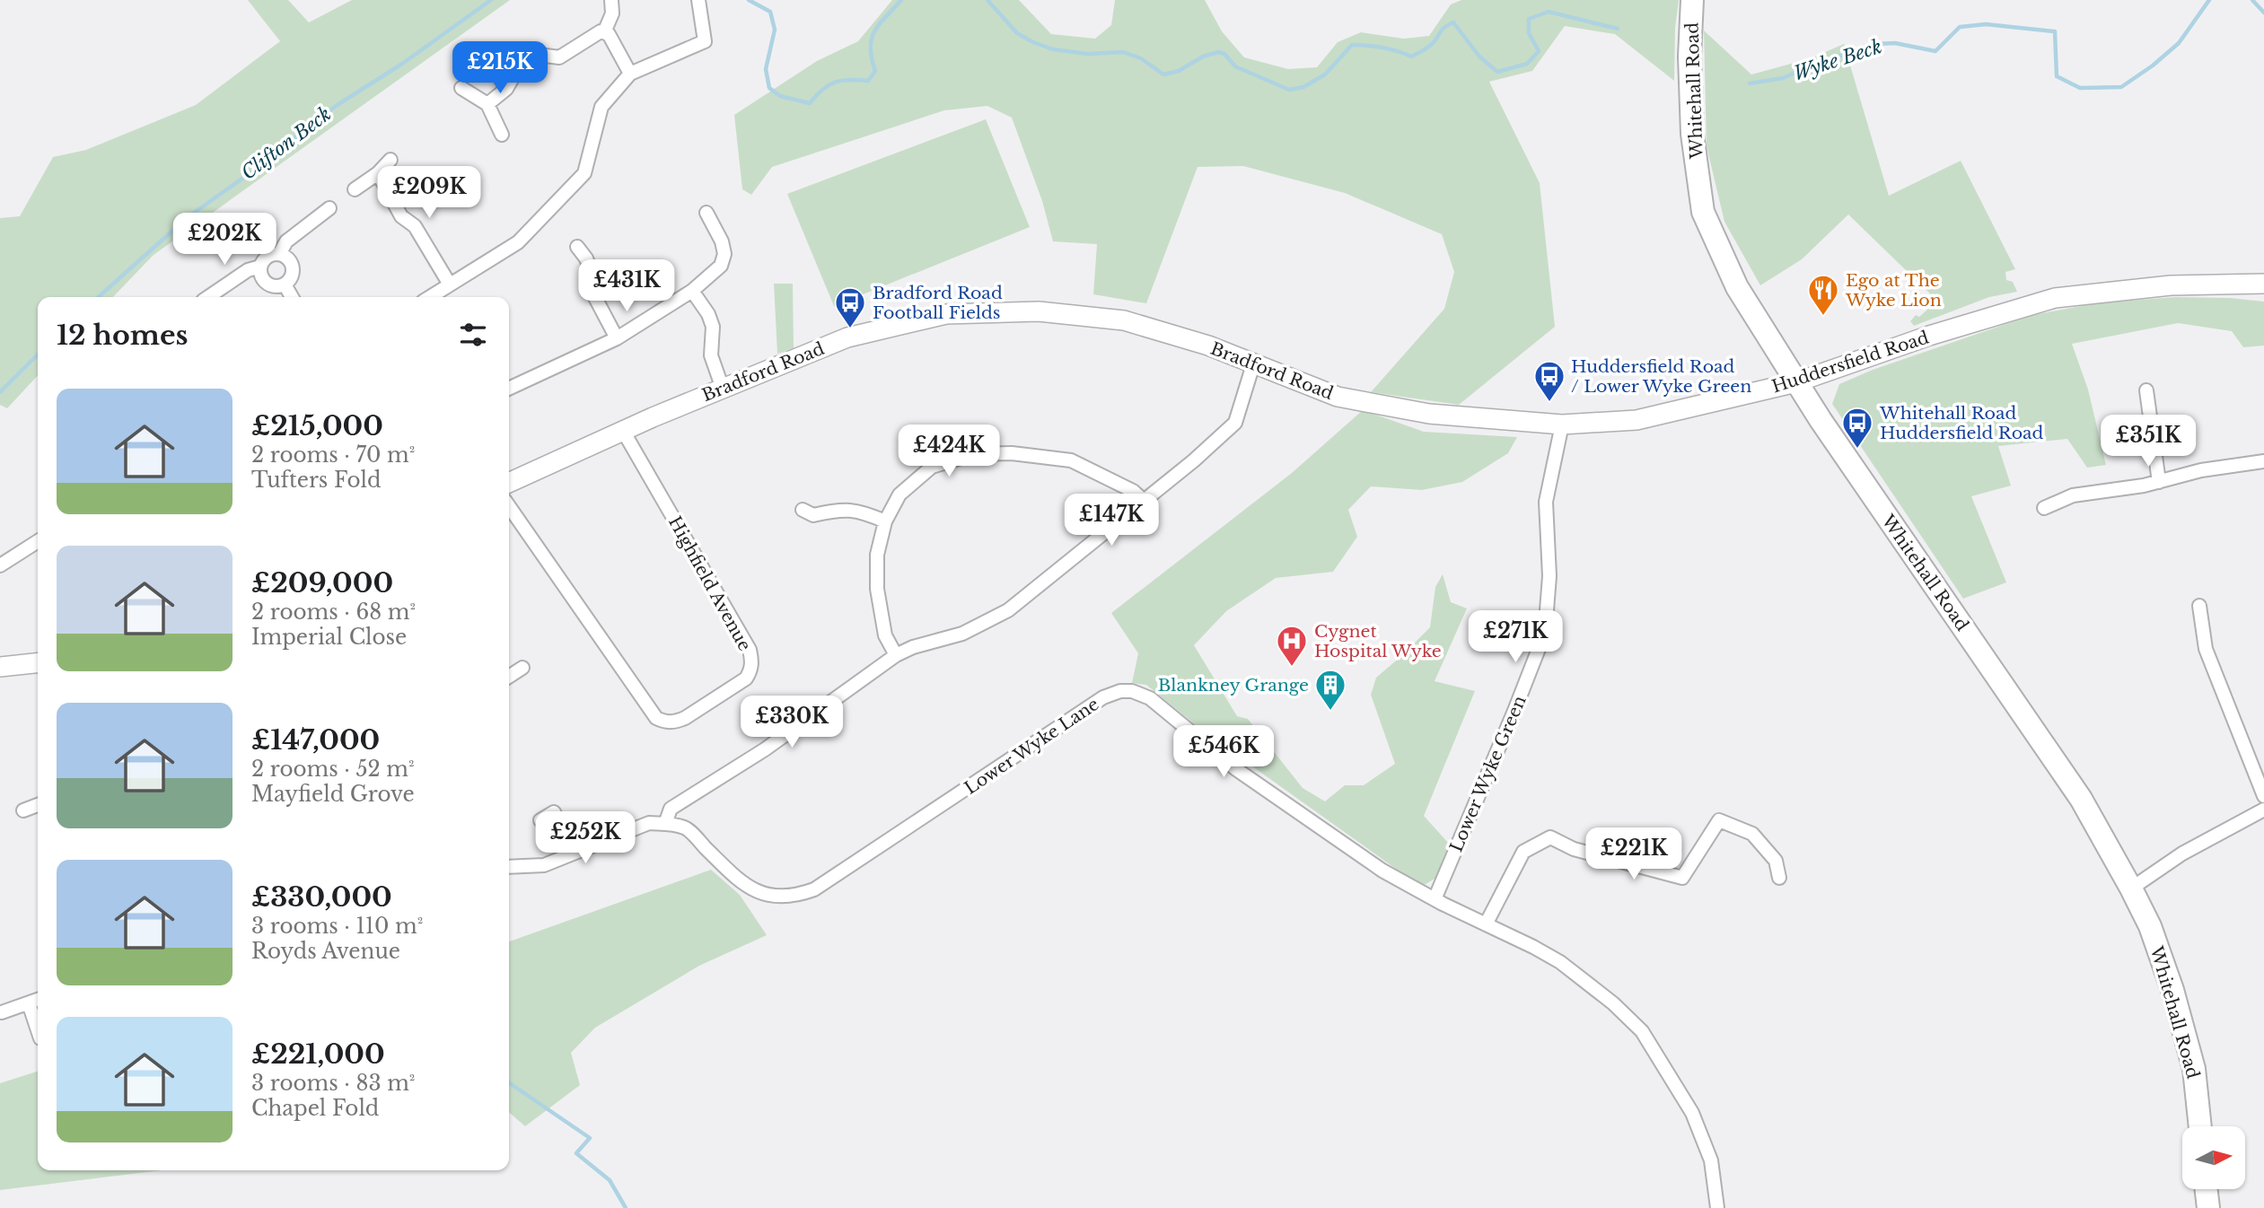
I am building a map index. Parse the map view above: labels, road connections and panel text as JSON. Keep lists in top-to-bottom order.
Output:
{
  "streets": {
    "highway": ["Whitehall Road"],
    "main road": ["Huddersfield Road", "Bradford Road"],
    "street": ["Highfield Avenue", "Lower Wyke Lane", "Lower Wyke Green"]
  },
  "crossings": [
    ["Whitehall Road", "Huddersfield Road"],
    ["Huddersfield Road", "Bradford Road"],
    ["Huddersfield Road", "Lower Wyke Green"],
    ["Bradford Road", "Highfield Avenue"],
    ["Lower Wyke Lane", "Lower Wyke Green"]
  ],
  "water": ["Wyke Beck", "Clifton Beck"],
  "places": {
    "restaurant": ["Ego at The Wyke Lion"],
    "bus stop": ["Bradford Road Football Fields", "Huddersfield Road / Lower Wyke Green", "Whitehall Road Huddersfield Road"],
    "hospital": ["Cygnet Hospital Wyke"],
    "building": ["Blankney Grange"]
  },
  "north": "right",
  "page": {
    "price": [
      "£215K",
      "£209K",
      "£202K",
      "£431K",
      "£351K",
      "£424K",
      "£147K",
      "£271K",
      "£330K",
      "£546K",
      "£252K",
      "£221K"
    ],
    "heading": "12 homes",
    "list": [
      {
        "name": "£215,000",
        "note": "2 rooms · 70 m² · Tufters Fold"
      },
      {
        "name": "£209,000",
        "note": "2 rooms · 68 m² · Imperial Close"
      },
      {
        "name": "£147,000",
        "note": "2 rooms · 52 m² · Mayfield Grove"
      },
      {
        "name": "£330,000",
        "note": "3 rooms · 110 m² · Royds Avenue"
      },
      {
        "name": "£221,000",
        "note": "3 rooms · 83 m² · Chapel Fold"
      }
    ]
  }
}
